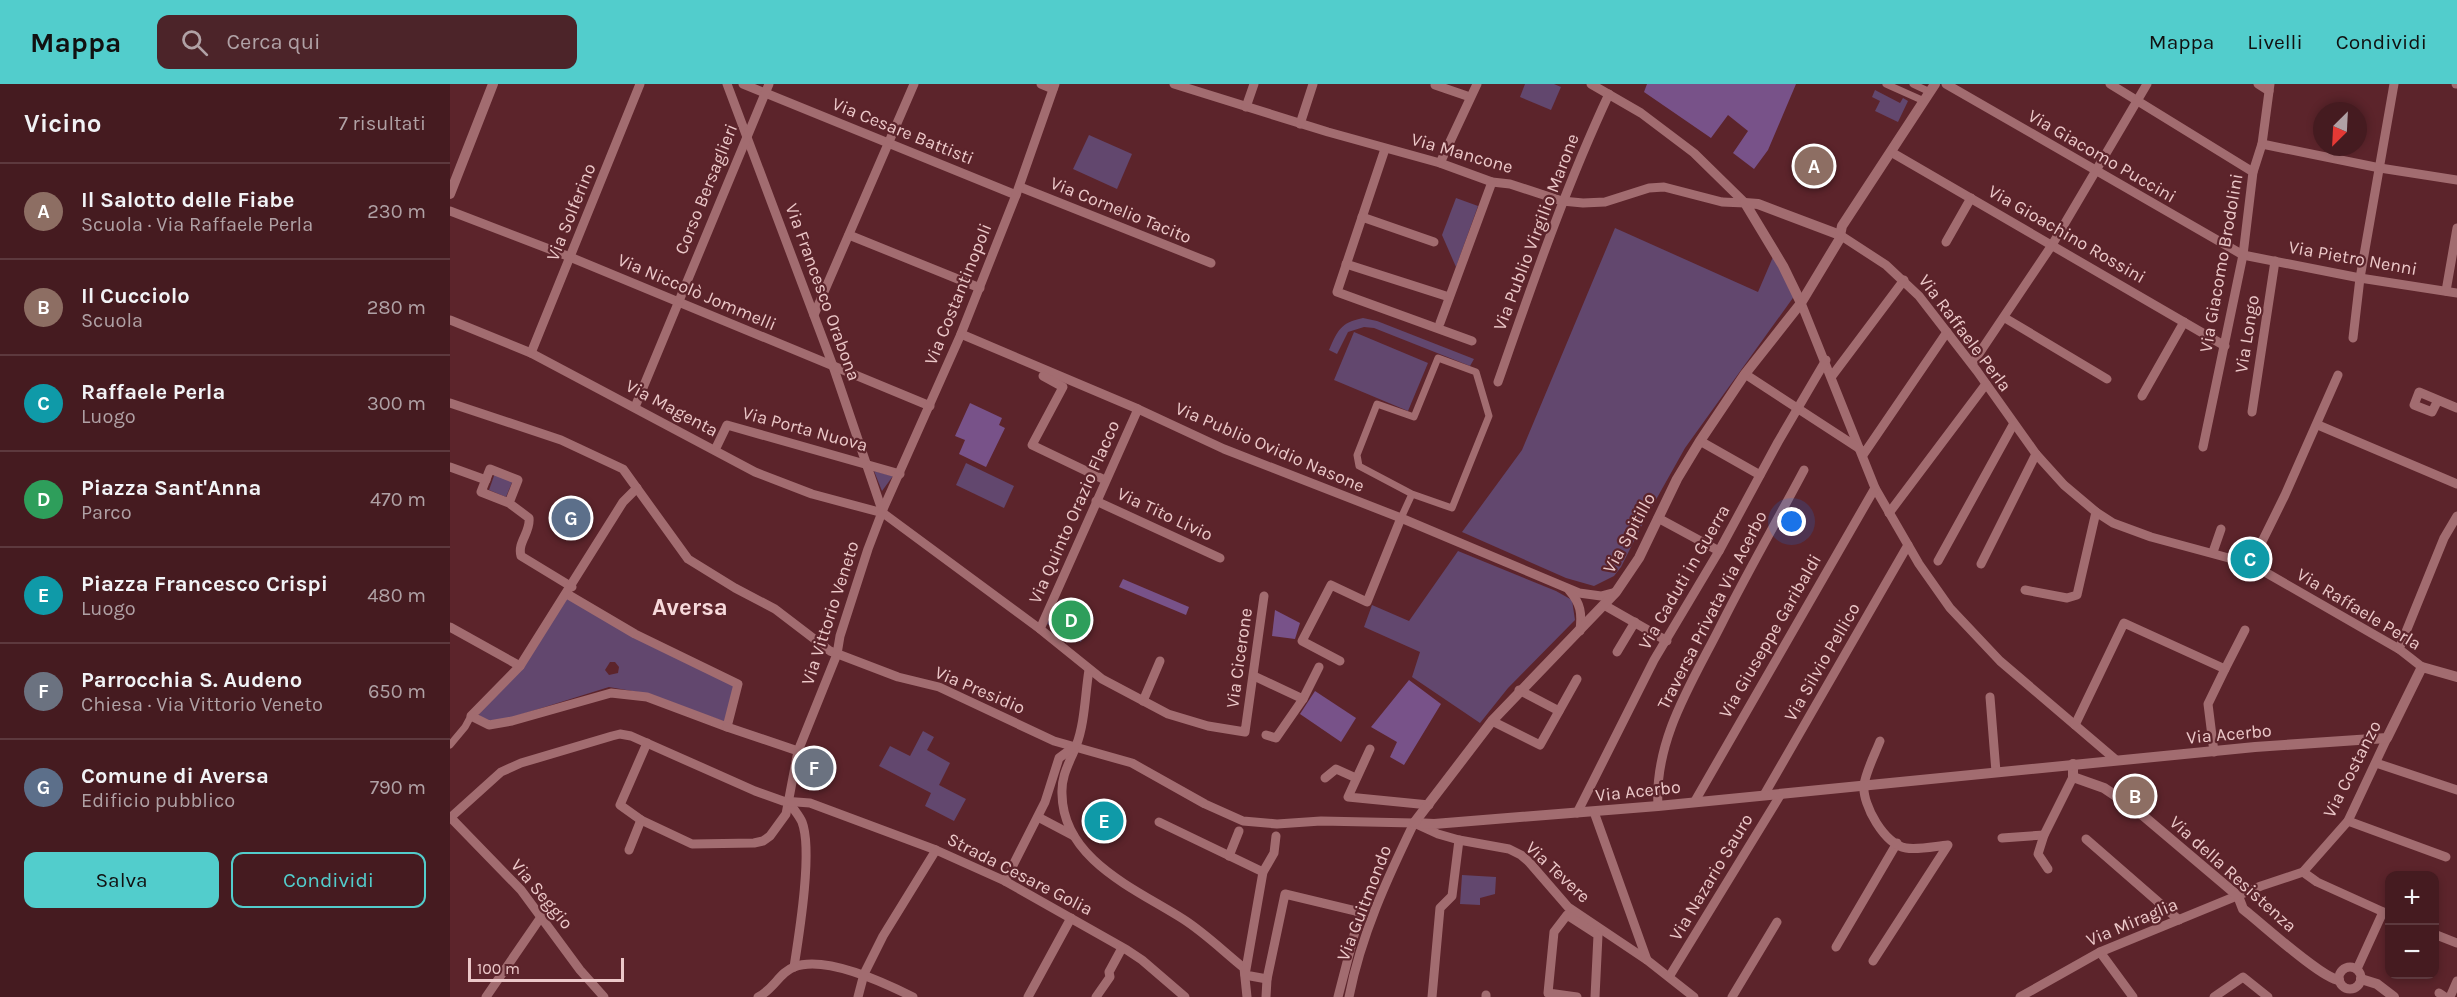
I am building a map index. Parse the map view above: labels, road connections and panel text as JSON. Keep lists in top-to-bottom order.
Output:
{
  "streets": {
    "street": [
      "Via Cesare Battisti",
      "Via Mancone",
      "Via Giacomo Puccini",
      "Corso Bersaglieri",
      "Via Cornelio Tacito",
      "Via Solferino",
      "Via Publio Virgilio Marone",
      "Via Gioachino Rossini",
      "Via Pietro Nenni",
      "Via Giacomo Brodolini",
      "Via Niccolò Jommelli",
      "Via Francesco Orabona",
      "Via Costantinopoli",
      "Via Raffaele Perla",
      "Via Longo",
      "Via Magenta",
      "Via Porta Nuova",
      "Via Publio Ovidio Nasone",
      "Via Quinto Orazio Flacco",
      "Via Tito Livio",
      "Via Spitillo",
      "Via Caduti in Guerra",
      "Traversa Privata Via Acerbo",
      "Via Vittorio Veneto",
      "Via Giuseppe Garibaldi",
      "Via Cicerone",
      "Via Silvio Pellico",
      "Via Presidio",
      "Via Acerbo",
      "Via Costanzo",
      "Via Tevere",
      "Strada Cesare Golia",
      "Via della Resistenza",
      "Via Nazario Sauro",
      "Via Seggio",
      "Via Guitmondo",
      "Via Miraglia"
    ]
  },
  "crossings": [
    ["Via Cesare Battisti", "Corso Bersaglieri"],
    ["Via Cesare Battisti", "Via Cornelio Tacito"],
    ["Via Cesare Battisti", "Via Costantinopoli"],
    ["Via Mancone", "Via Publio Virgilio Marone"],
    ["Via Mancone", "Via Raffaele Perla"],
    ["Via Giacomo Puccini", "Via Pietro Nenni"],
    ["Via Giacomo Puccini", "Via Giacomo Brodolini"],
    ["Corso Bersaglieri", "Via Niccolò Jommelli"],
    ["Corso Bersaglieri", "Via Francesco Orabona"],
    ["Corso Bersaglieri", "Via Magenta"],
    ["Via Cornelio Tacito", "Via Costantinopoli"],
    ["Via Solferino", "Via Niccolò Jommelli"],
    ["Via Solferino", "Via Magenta"],
    ["Via Gioachino Rossini", "Via Giacomo Brodolini"],
    ["Via Gioachino Rossini", "Via Spitillo"],
    ["Via Pietro Nenni", "Via Giacomo Brodolini"],
    ["Via Pietro Nenni", "Via Longo"],
    ["Via Niccolò Jommelli", "Via Francesco Orabona"],
    ["Via Niccolò Jommelli", "Via Costantinopoli"],
    ["Via Francesco Orabona", "Via Costantinopoli"],
    ["Via Francesco Orabona", "Via Magenta"],
    ["Via Francesco Orabona", "Via Porta Nuova"],
    ["Via Francesco Orabona", "Via Vittorio Veneto"],
    ["Via Francesco Orabona", "Via Cicerone"],
    ["Via Costantinopoli", "Via Magenta"],
    ["Via Costantinopoli", "Via Porta Nuova"],
    ["Via Costantinopoli", "Via Publio Ovidio Nasone"],
    ["Via Costantinopoli", "Via Vittorio Veneto"],
    ["Via Costantinopoli", "Via Cicerone"],
    ["Via Raffaele Perla", "Via Spitillo"],
    ["Via Raffaele Perla", "Via Costanzo"],
    ["Via Magenta", "Via Porta Nuova"],
    ["Via Magenta", "Via Vittorio Veneto"],
    ["Via Magenta", "Via Cicerone"],
    ["Via Publio Ovidio Nasone", "Via Quinto Orazio Flacco"],
    ["Via Publio Ovidio Nasone", "Via Spitillo"],
    ["Via Quinto Orazio Flacco", "Via Tito Livio"],
    ["Via Quinto Orazio Flacco", "Via Cicerone"],
    ["Via Spitillo", "Via Presidio"],
    ["Via Spitillo", "Via Acerbo"],
    ["Via Spitillo", "Via Tevere"],
    ["Via Spitillo", "Via Guitmondo"],
    ["Via Caduti in Guerra", "Via Acerbo"],
    ["Traversa Privata Via Acerbo", "Via Acerbo"],
    ["Via Vittorio Veneto", "Via Cicerone"],
    ["Via Vittorio Veneto", "Via Presidio"],
    ["Via Vittorio Veneto", "Strada Cesare Golia"],
    ["Via Giuseppe Garibaldi", "Via Acerbo"],
    ["Via Silvio Pellico", "Via Acerbo"],
    ["Via Presidio", "Via Acerbo"],
    ["Via Presidio", "Via Tevere"],
    ["Via Presidio", "Via Guitmondo"],
    ["Via Acerbo", "Via Costanzo"],
    ["Via Acerbo", "Via Tevere"],
    ["Via Acerbo", "Via Nazario Sauro"],
    ["Via Acerbo", "Via Guitmondo"],
    ["Via Costanzo", "Via Miraglia"],
    ["Via Tevere", "Via Nazario Sauro"],
    ["Via Tevere", "Via Guitmondo"],
    ["Strada Cesare Golia", "Via Seggio"],
    ["Via della Resistenza", "Via Miraglia"]
  ],
  "districts": ["Aversa"],
  "scale_bar": "100 m",
  "north": "bottom left",
  "page": {
    "header": "Mappa",
    "search": "Cerca qui",
    "nav": ["Mappa", "Livelli", "Condividi"],
    "heading": ["Vicino", "7 risultati"],
    "pins": [
      "A",
      "G",
      "C",
      "D",
      "F",
      "B",
      "E"
    ],
    "list": [
      {
        "mark": "A",
        "name": "Il Salotto delle Fiabe",
        "note": "Scuola · Via Raffaele Perla",
        "value": "230 m"
      },
      {
        "mark": "B",
        "name": "Il Cucciolo",
        "note": "Scuola",
        "value": "280 m"
      },
      {
        "mark": "C",
        "name": "Raffaele Perla",
        "note": "Luogo",
        "value": "300 m"
      },
      {
        "mark": "D",
        "name": "Piazza Sant'Anna",
        "note": "Parco",
        "value": "470 m"
      },
      {
        "mark": "E",
        "name": "Piazza Francesco Crispi",
        "note": "Luogo",
        "value": "480 m"
      },
      {
        "mark": "F",
        "name": "Parrocchia S. Audeno",
        "note": "Chiesa · Via Vittorio Veneto",
        "value": "650 m"
      },
      {
        "mark": "G",
        "name": "Comune di Aversa",
        "note": "Edificio pubblico",
        "value": "790 m"
      }
    ],
    "buttons": ["Salva", "Condividi"],
    "map_buttons": ["+", "−"],
    "scale": "100 m"
  }
}
